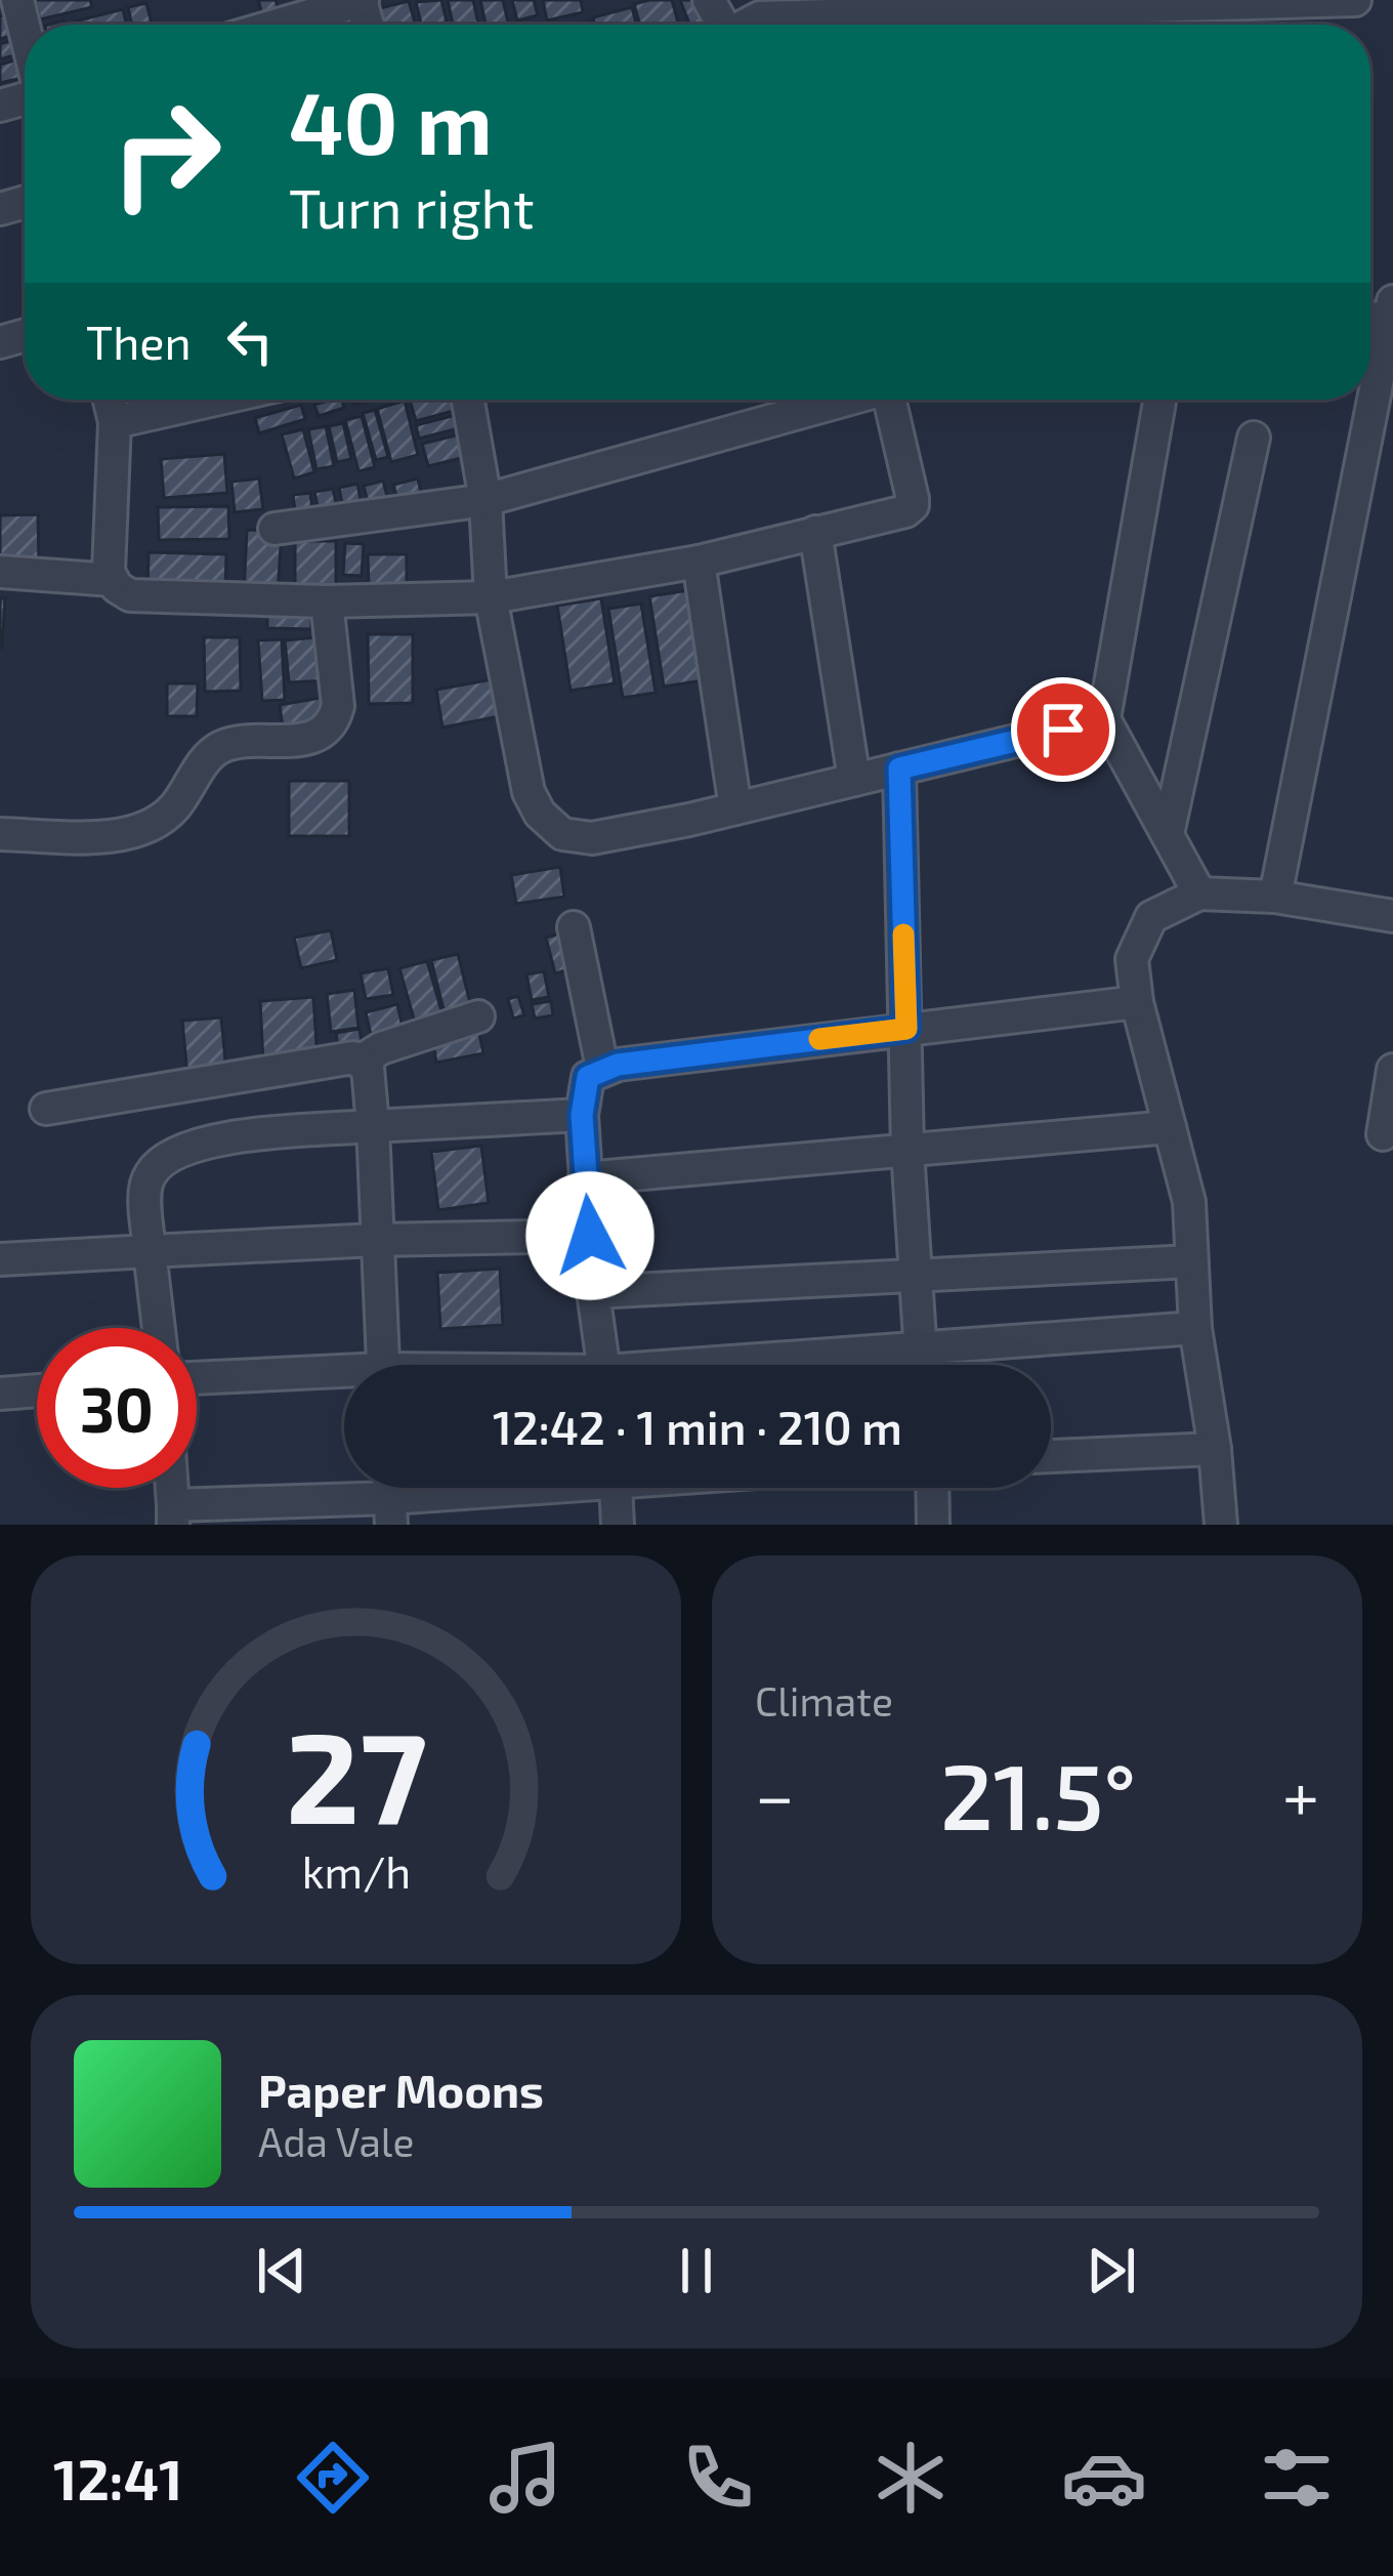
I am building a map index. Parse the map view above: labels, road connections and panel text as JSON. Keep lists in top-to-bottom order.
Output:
{
  "page": {
    "turn": ["40 m", "Turn right"],
    "then": "Then",
    "limit": "30",
    "trip": "12:42 · 1 min · 210 m",
    "tile": "Climate",
    "heat": ["−", "21.5°", "+"],
    "song": ["Paper Moons", "Ada Vale"],
    "tabs": "12:41",
    "gauge": ["27", "km/h"]
  }
}
